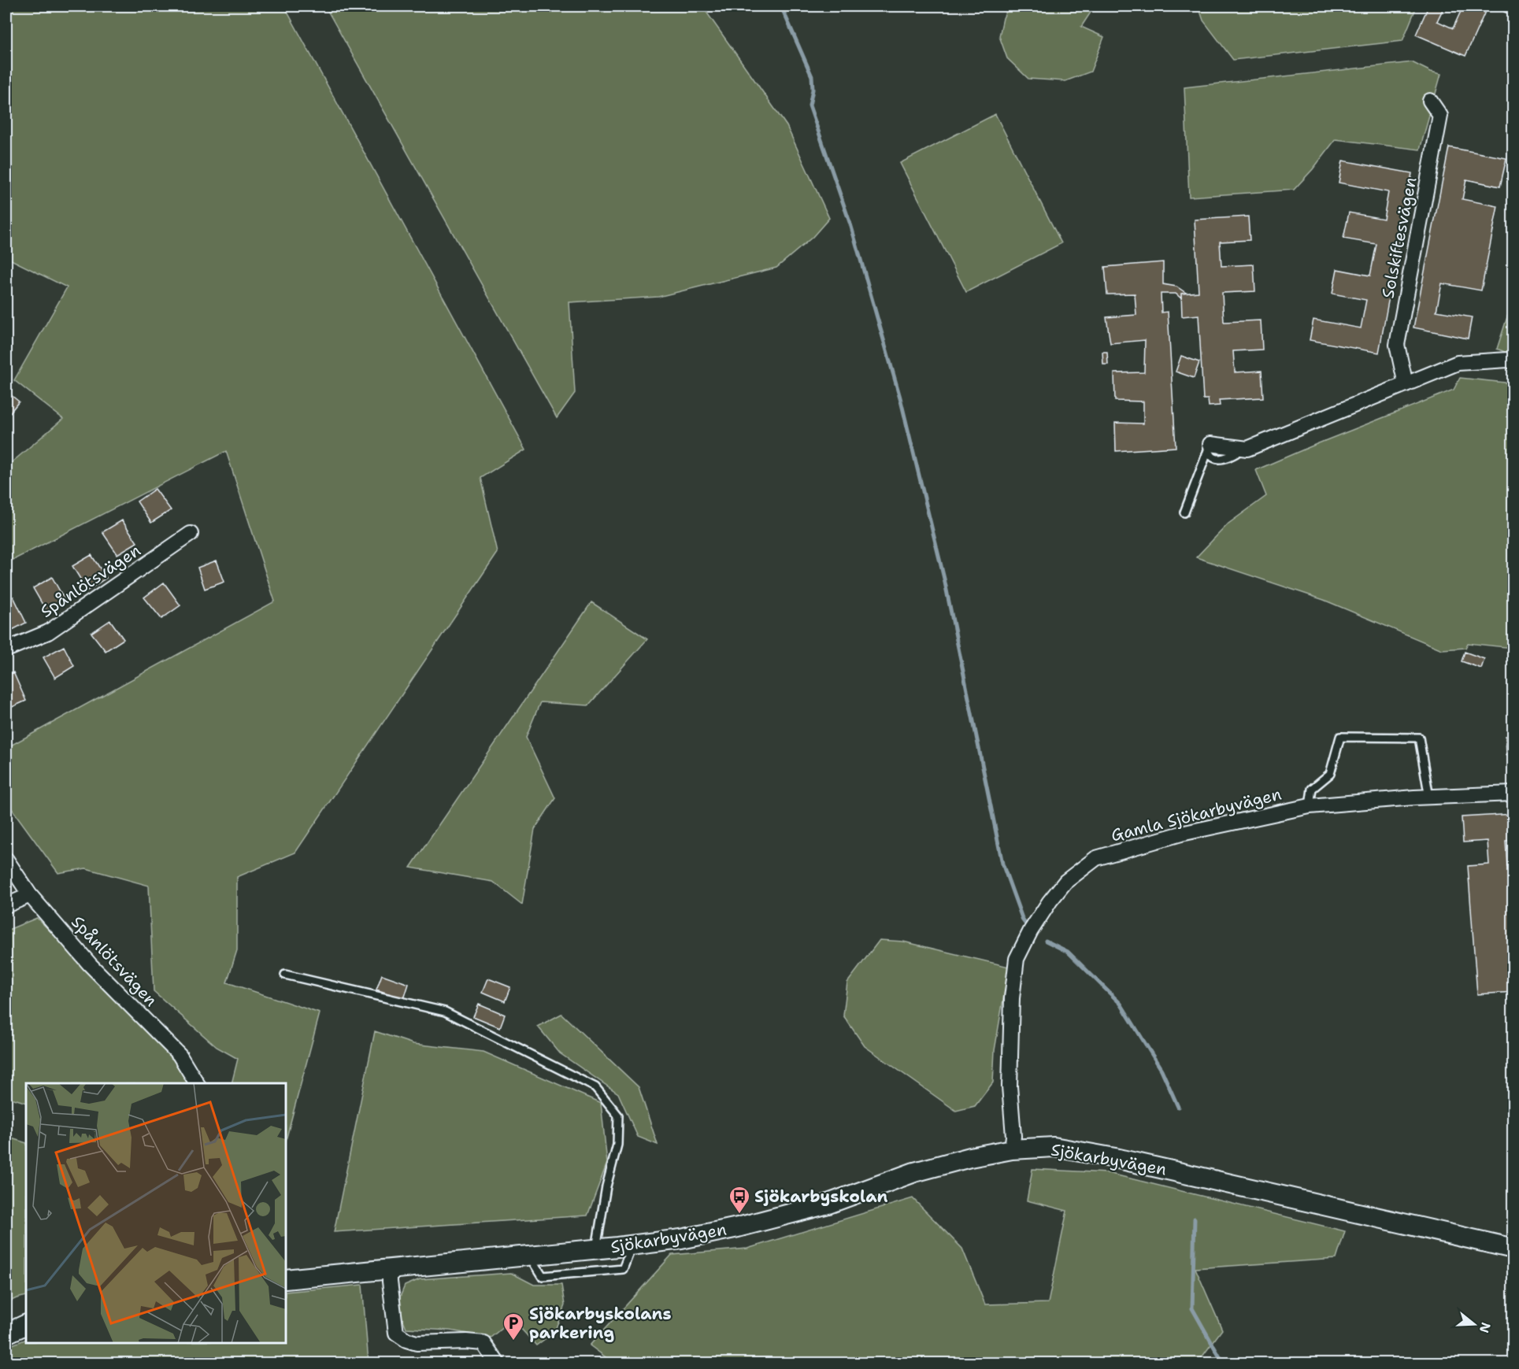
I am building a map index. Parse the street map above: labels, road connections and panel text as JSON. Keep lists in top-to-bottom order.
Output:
{
  "streets": {
    "street": [
      "Solskiftesvägen",
      "Spånlötsvägen",
      "Gamla Sjökarbyvägen",
      "Sjökarbyvägen"
    ]
  },
  "crossings": [
    ["Gamla Sjökarbyvägen", "Sjökarbyvägen"]
  ],
  "places": {
    "bus stop": ["Sjökarbyskolan"],
    "parking": ["Sjökarbyskolans parkering"]
  },
  "north": "right"
}
